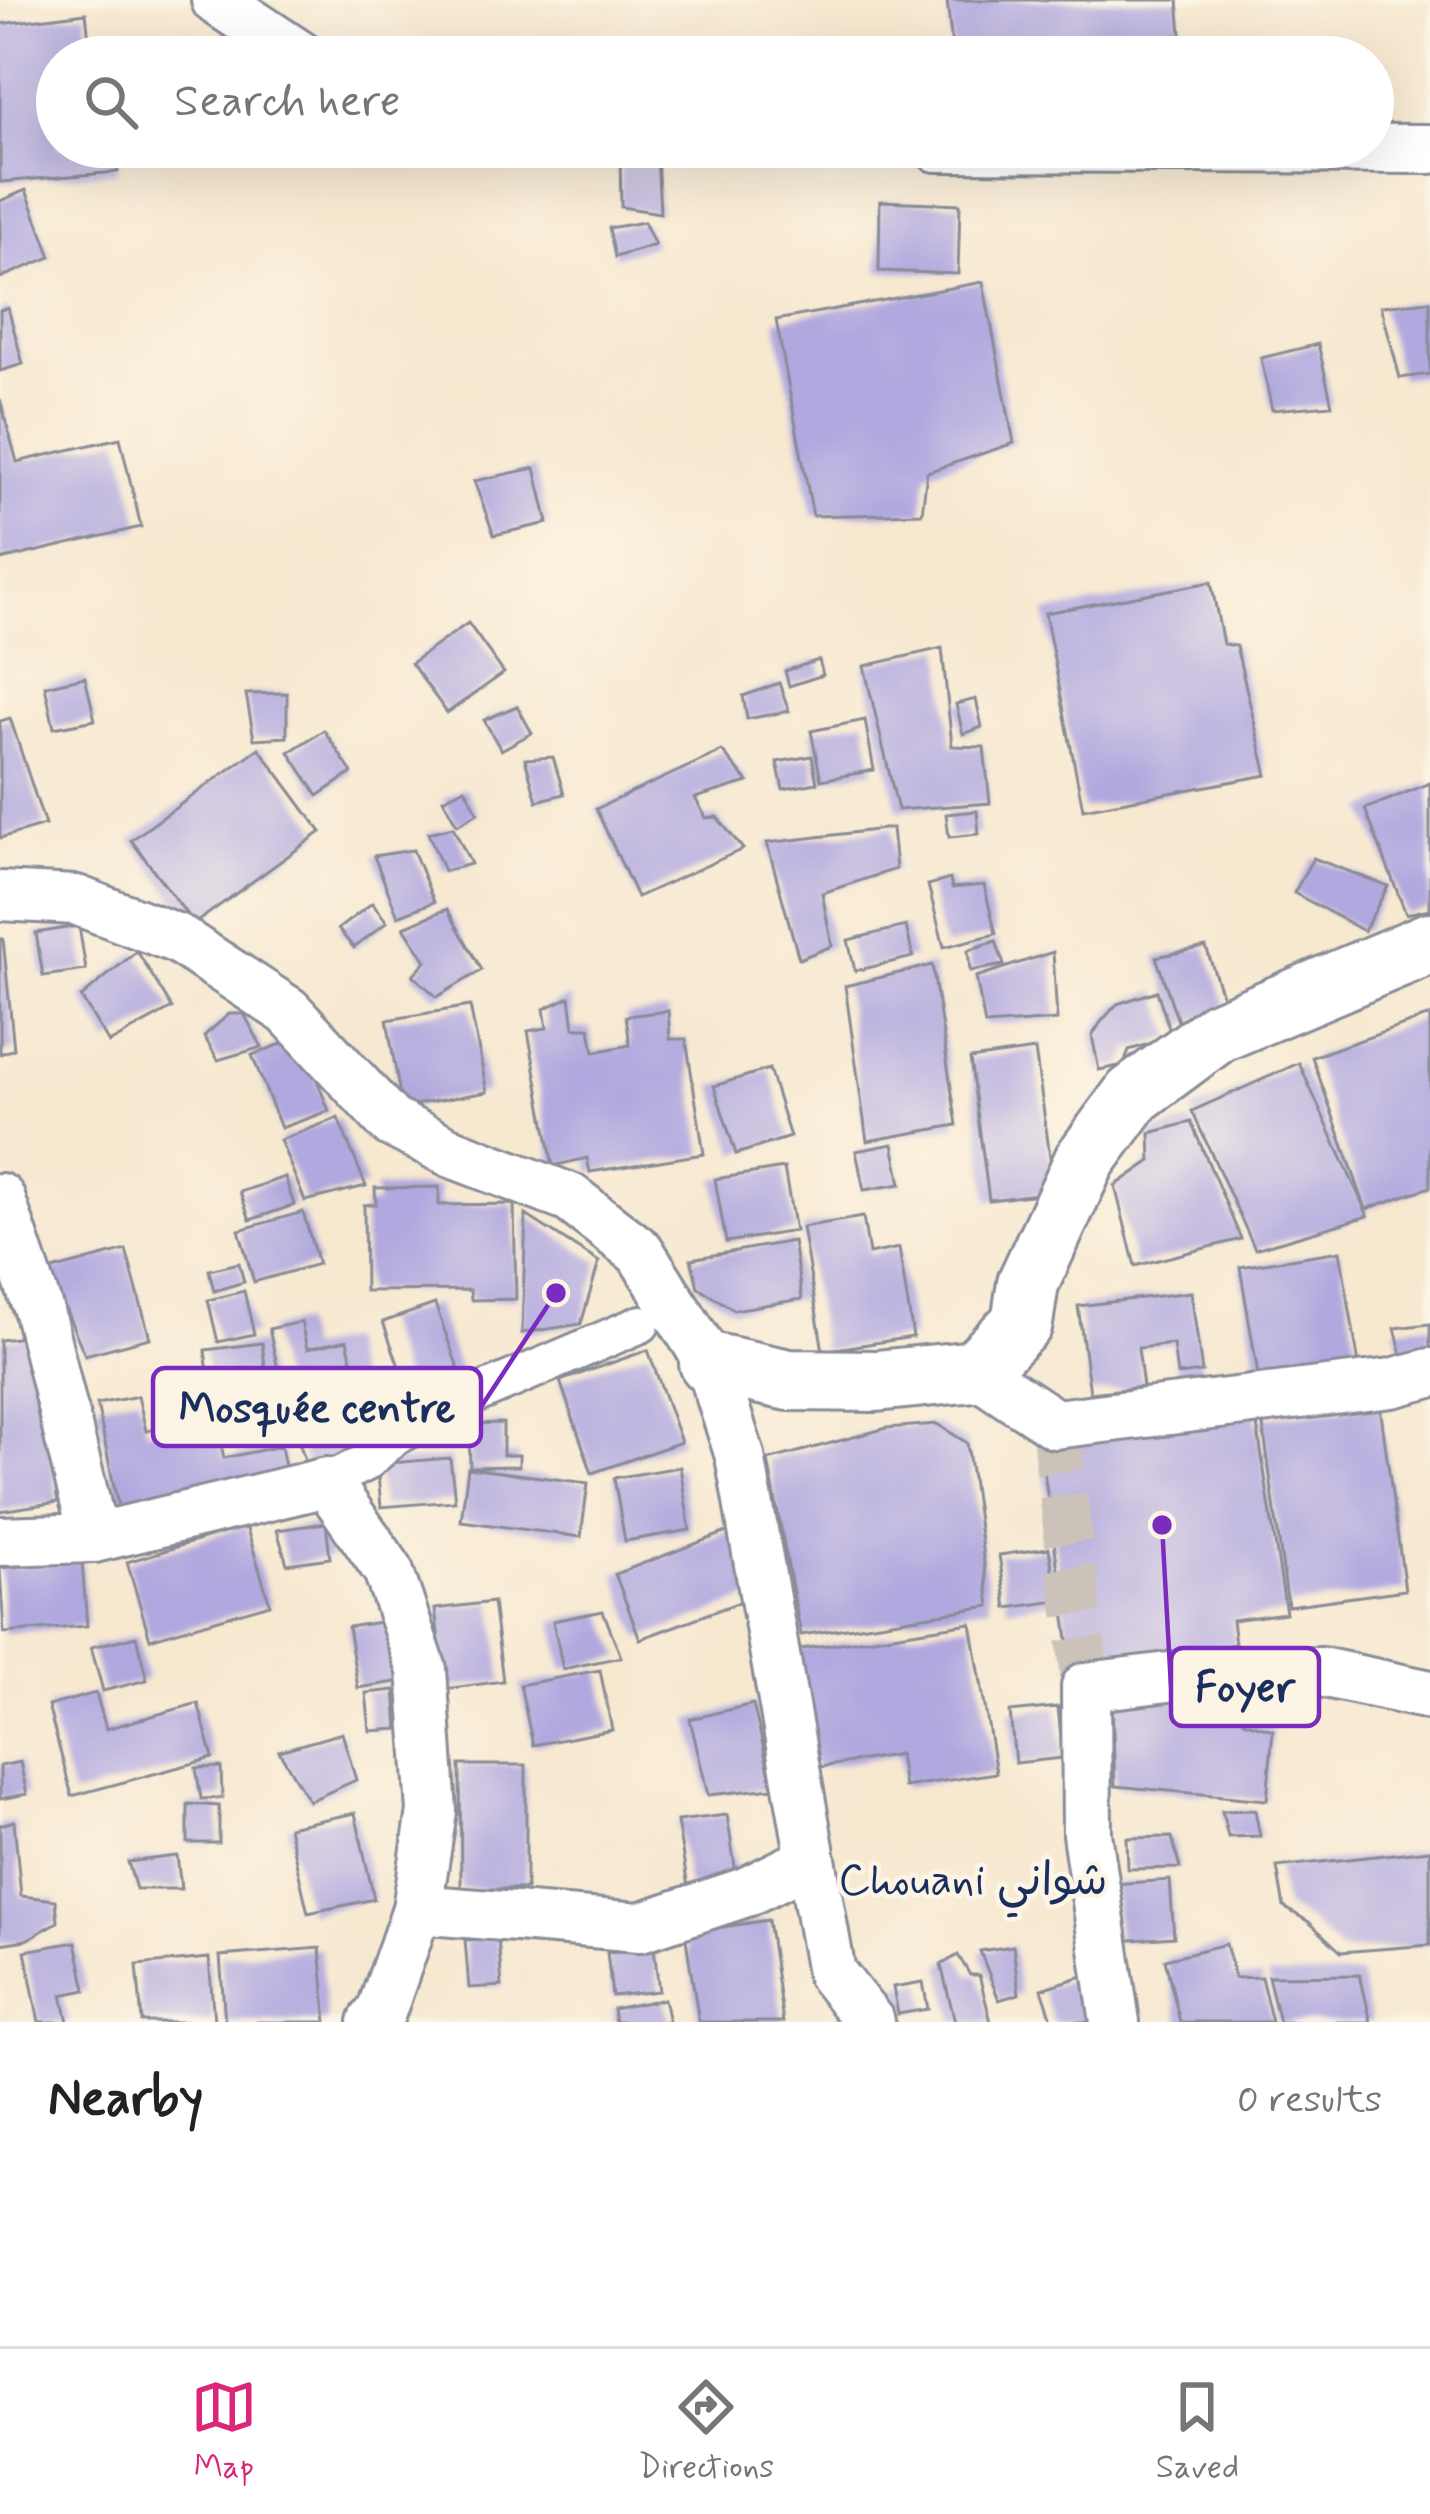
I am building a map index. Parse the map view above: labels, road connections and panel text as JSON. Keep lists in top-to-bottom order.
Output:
{
  "districts": ["Chouani شواني"],
  "places": ["Mosquée centre", "Foyer"],
  "page": {
    "search": "Search here",
    "heading": ["Nearby", "0 results"],
    "nav": ["Map", "Directions", "Saved"]
  }
}
